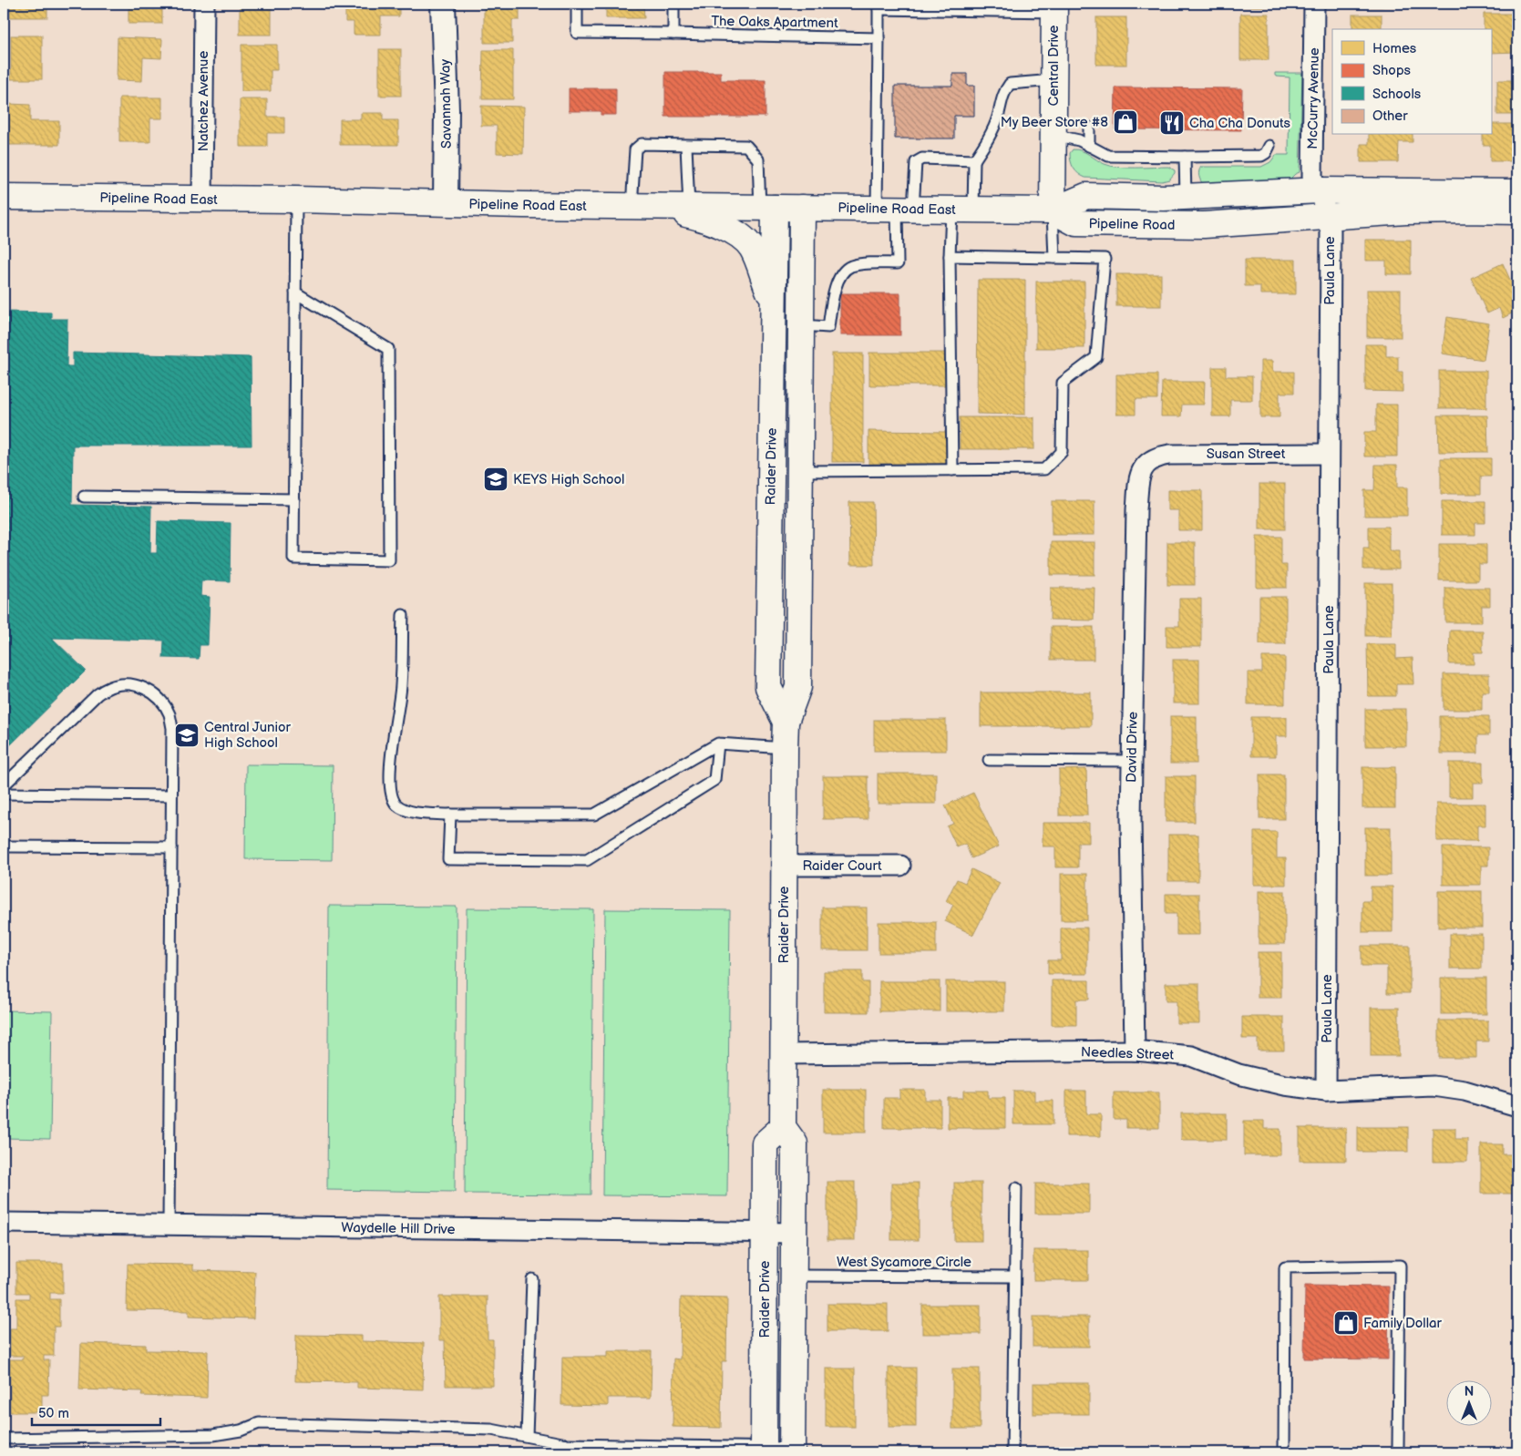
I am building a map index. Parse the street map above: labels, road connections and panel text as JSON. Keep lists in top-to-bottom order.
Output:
{
  "streets": {
    "main road": [
      "Central Drive",
      "Pipeline Road East",
      "Pipeline Road",
      "Raider Drive"
    ],
    "street": [
      "McCurry Avenue",
      "Natchez Avenue",
      "Savannah Way",
      "Paula Lane",
      "Susan Street",
      "David Drive",
      "Raider Court",
      "Needles Street",
      "Waydelle Hill Drive"
    ],
    "lane": ["The Oaks Apartment", "West Sycamore Circle"]
  },
  "crossings": [
    ["Central Drive", "Pipeline Road East"],
    ["Central Drive", "Pipeline Road"],
    ["McCurry Avenue", "Pipeline Road"],
    ["McCurry Avenue", "Paula Lane"],
    ["Natchez Avenue", "Pipeline Road East"],
    ["Savannah Way", "Pipeline Road East"],
    ["Pipeline Road East", "Pipeline Road"],
    ["Pipeline Road East", "Raider Drive"],
    ["Pipeline Road", "Paula Lane"],
    ["Paula Lane", "Susan Street"],
    ["Paula Lane", "Needles Street"],
    ["Susan Street", "David Drive"],
    ["Raider Drive", "Raider Court"],
    ["Raider Drive", "Needles Street"],
    ["Raider Drive", "Waydelle Hill Drive"],
    ["Raider Drive", "West Sycamore Circle"],
    ["David Drive", "Needles Street"]
  ],
  "places": {
    "shop": ["My Beer Store #8", "Family Dollar"],
    "restaurant": ["Cha Cha Donuts"],
    "school or university": ["KEYS High School", "Central Junior High School"]
  },
  "legend": [
    "Homes",
    "Shops",
    "Schools",
    "Other"
  ],
  "scale_bar": "50 m",
  "north": "top"
}
